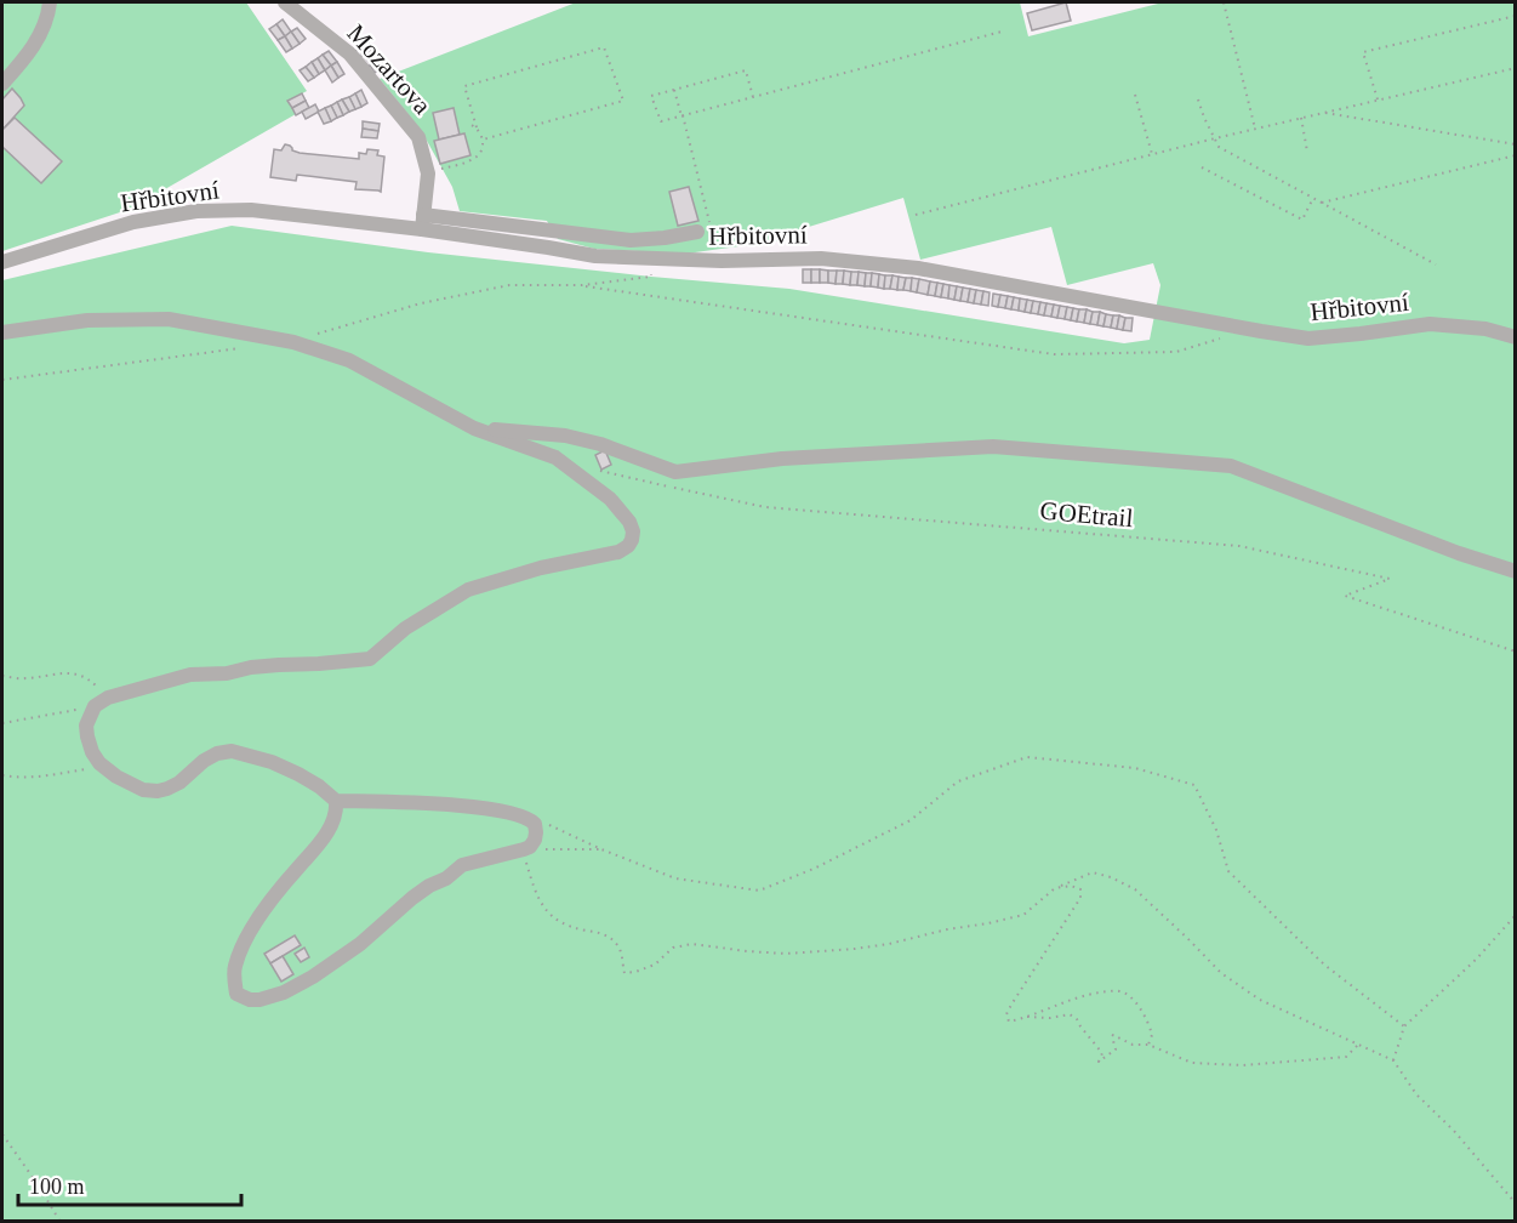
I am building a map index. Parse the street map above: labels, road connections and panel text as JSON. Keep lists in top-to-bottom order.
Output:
{
  "streets": {
    "street": ["Mozartova", "Hřbitovní"],
    "path": ["GOEtrail"]
  },
  "crossings": [
    ["Mozartova", "Hřbitovní"]
  ],
  "scale_bar": "100 m"
}
